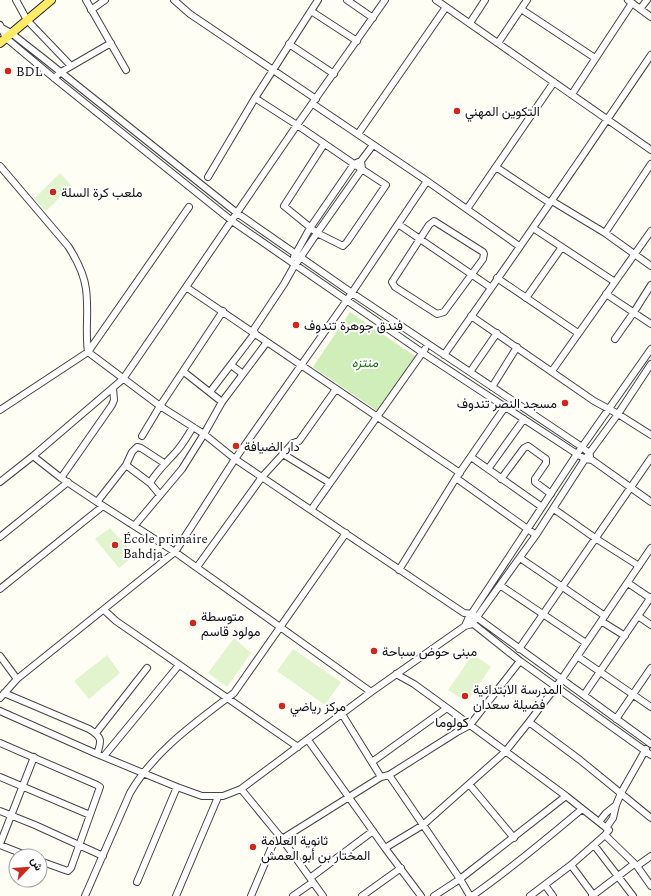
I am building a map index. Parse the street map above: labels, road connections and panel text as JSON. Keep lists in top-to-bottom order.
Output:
{
  "districts": ["كولوما"],
  "parks": ["منتزه"],
  "places": [
    "BDL",
    "التكوين المهني",
    "ملعب كرة السلة",
    "فندق جوهرة تندوف",
    "مسجد النصر تندوف",
    "دار الضيافة",
    "École primaire Bahdja",
    "متوسطة مولود قاسم",
    "مبنى حوض سباحة",
    "المدرسة الابتدائية فضيلة سعدان",
    "مركز رياضي",
    "ثانوية العلامة المختار بن أبو العمش"
  ],
  "north": "top right"
}
